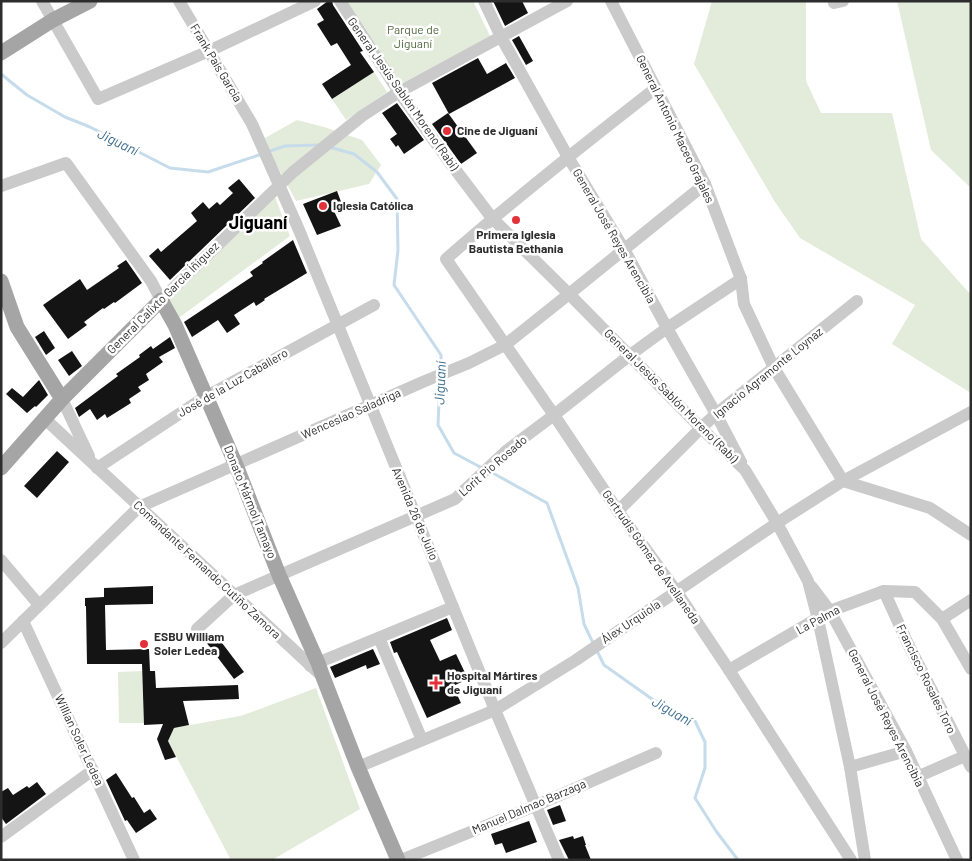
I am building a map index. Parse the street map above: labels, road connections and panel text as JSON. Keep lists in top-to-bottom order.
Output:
{
  "streets": {
    "main road": ["General Calixto García Íñiguez", "Donato Mármol Tamayo", "Comandante Fernando Cutiño Zamora"],
    "street": [
      "Frank País García",
      "General Jesús Sablón Moreno (Rabí)",
      "General Antonio Maceo Grajales",
      "General José Reyes Arencibia",
      "Ignacio Agramonte Loynaz",
      "José de la Luz Caballero",
      "Wenceslao Saladriga",
      "Lorit Pio Rosado",
      "Avenida 26 de Julio",
      "Gertrudis Gómez de Avellaneda",
      "La Palma",
      "Álex Urquiola",
      "Francisco Rosales Toro",
      "Willian Soler Ledea",
      "Manuel Dalmao Barzaga"
    ]
  },
  "crossings": [
    ["Frank País García", "Avenida 26 de Julio"],
    ["General Jesús Sablón Moreno (Rabí)", "General José Reyes Arencibia"],
    ["General Jesús Sablón Moreno (Rabí)", "General Calixto García Íñiguez"],
    ["General Jesús Sablón Moreno (Rabí)", "Ignacio Agramonte Loynaz"],
    ["General Jesús Sablón Moreno (Rabí)", "Wenceslao Saladriga"],
    ["General Jesús Sablón Moreno (Rabí)", "Lorit Pio Rosado"],
    ["General Jesús Sablón Moreno (Rabí)", "Gertrudis Gómez de Avellaneda"],
    ["General Jesús Sablón Moreno (Rabí)", "La Palma"],
    ["General Jesús Sablón Moreno (Rabí)", "Álex Urquiola"],
    ["General Antonio Maceo Grajales", "Ignacio Agramonte Loynaz"],
    ["General Antonio Maceo Grajales", "Wenceslao Saladriga"],
    ["General Antonio Maceo Grajales", "Lorit Pio Rosado"],
    ["General Antonio Maceo Grajales", "Álex Urquiola"],
    ["General José Reyes Arencibia", "General Calixto García Íñiguez"],
    ["General José Reyes Arencibia", "Ignacio Agramonte Loynaz"],
    ["General José Reyes Arencibia", "Wenceslao Saladriga"],
    ["General José Reyes Arencibia", "Lorit Pio Rosado"],
    ["General José Reyes Arencibia", "La Palma"],
    ["General Calixto García Íñiguez", "Donato Mármol Tamayo"],
    ["General Calixto García Íñiguez", "Avenida 26 de Julio"],
    ["General Calixto García Íñiguez", "Comandante Fernando Cutiño Zamora"],
    ["Ignacio Agramonte Loynaz", "Gertrudis Gómez de Avellaneda"],
    ["José de la Luz Caballero", "Donato Mármol Tamayo"],
    ["José de la Luz Caballero", "Avenida 26 de Julio"],
    ["José de la Luz Caballero", "Comandante Fernando Cutiño Zamora"],
    ["Wenceslao Saladriga", "Donato Mármol Tamayo"],
    ["Wenceslao Saladriga", "Avenida 26 de Julio"],
    ["Wenceslao Saladriga", "Gertrudis Gómez de Avellaneda"],
    ["Wenceslao Saladriga", "Comandante Fernando Cutiño Zamora"],
    ["Wenceslao Saladriga", "Willian Soler Ledea"],
    ["Lorit Pio Rosado", "Donato Mármol Tamayo"],
    ["Lorit Pio Rosado", "Avenida 26 de Julio"],
    ["Lorit Pio Rosado", "Gertrudis Gómez de Avellaneda"],
    ["Lorit Pio Rosado", "Comandante Fernando Cutiño Zamora"],
    ["Donato Mármol Tamayo", "Comandante Fernando Cutiño Zamora"],
    ["Donato Mármol Tamayo", "Álex Urquiola"],
    ["Avenida 26 de Julio", "Álex Urquiola"],
    ["Avenida 26 de Julio", "Manuel Dalmao Barzaga"],
    ["Gertrudis Gómez de Avellaneda", "La Palma"],
    ["Gertrudis Gómez de Avellaneda", "Álex Urquiola"],
    ["La Palma", "Francisco Rosales Toro"]
  ],
  "districts": ["Jiguaní"],
  "water": ["Jiguaní"],
  "parks": ["Parque de Jiguaní"],
  "places": {
    "other": [
      "Cine de Jiguaní",
      "Iglesia Católica",
      "Primera Iglesia Bautista Bethania",
      "ESBU William Soler Ledea"
    ],
    "health": ["Hospital Mártires de Jiguaní"]
  }
}
